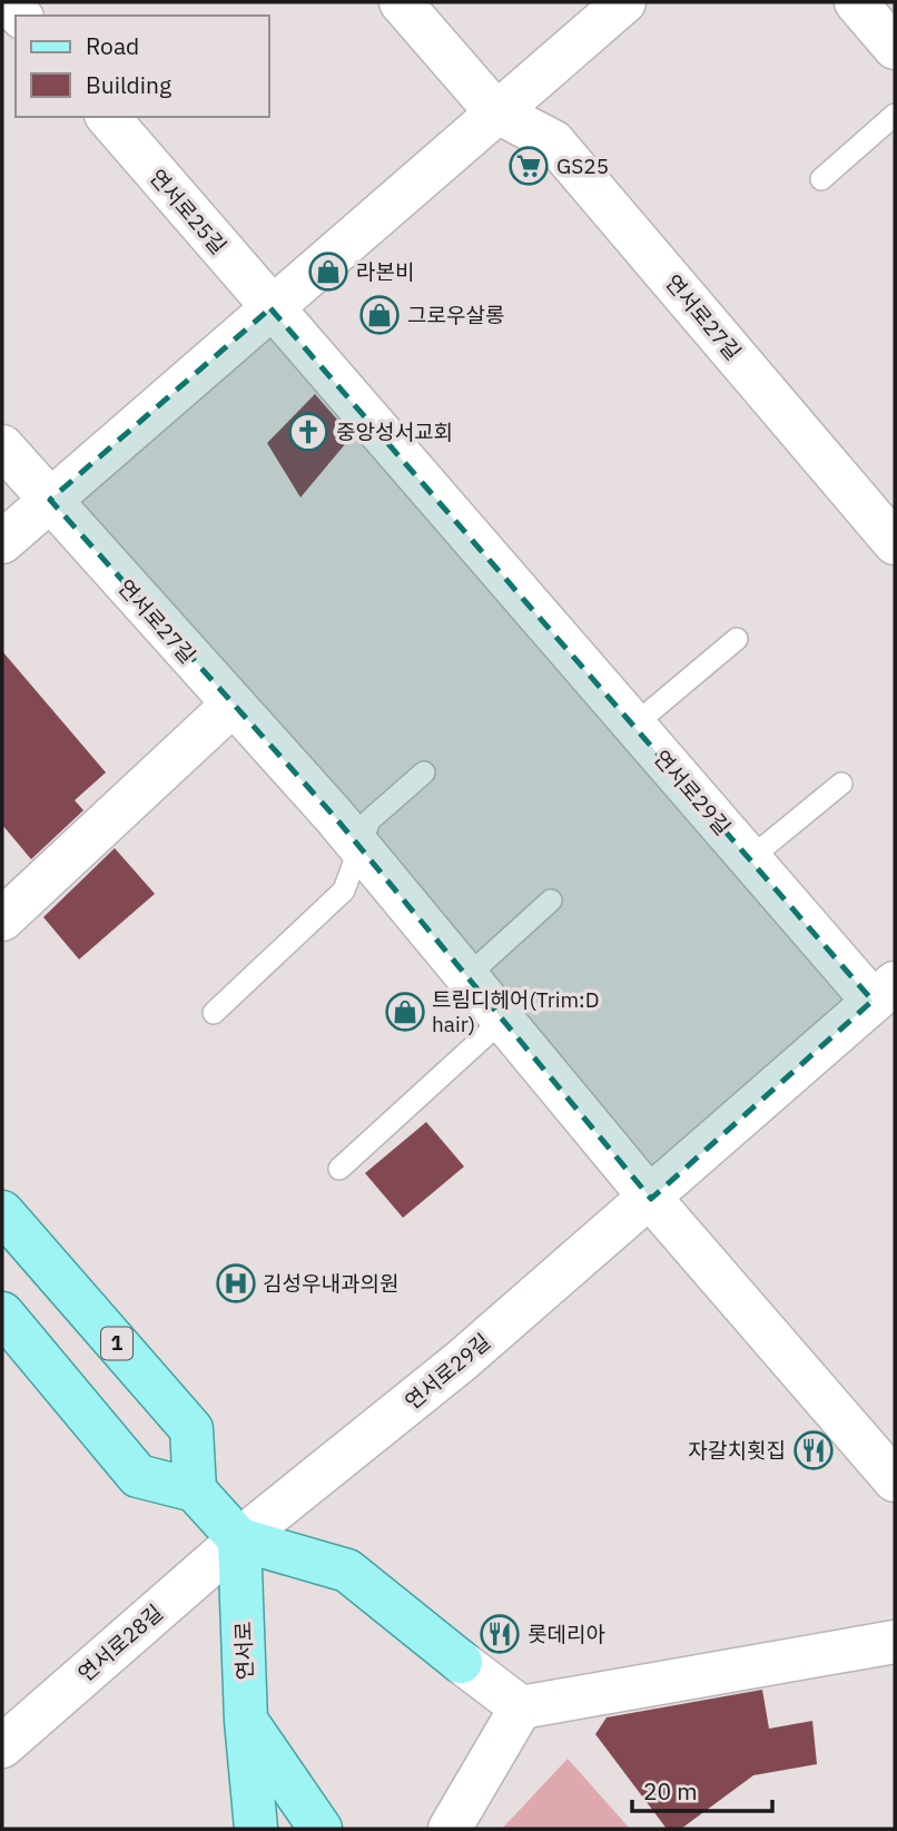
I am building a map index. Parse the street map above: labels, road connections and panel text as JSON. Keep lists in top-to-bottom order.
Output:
{
  "streets": {
    "main road": ["1", "연서로"],
    "street": [
      "연서로25길",
      "연서로27길",
      "연서로29길",
      "연서로28길"
    ]
  },
  "crossings": [
    ["연서로29길", "연서로28길"],
    ["연서로29길", "연서로"],
    ["연서로28길", "연서로"]
  ],
  "places": {
    "supermarket": ["GS25"],
    "shop": ["라본비", "그로우살롱", "트림디헤어(Trim:D hair)"],
    "church": ["중앙성서교회"],
    "hospital": ["김성우내과의원"],
    "restaurant": ["자갈치횟집", "롯데리아"]
  },
  "legend": ["Road", "Building"],
  "scale_bar": "20 m"
}
